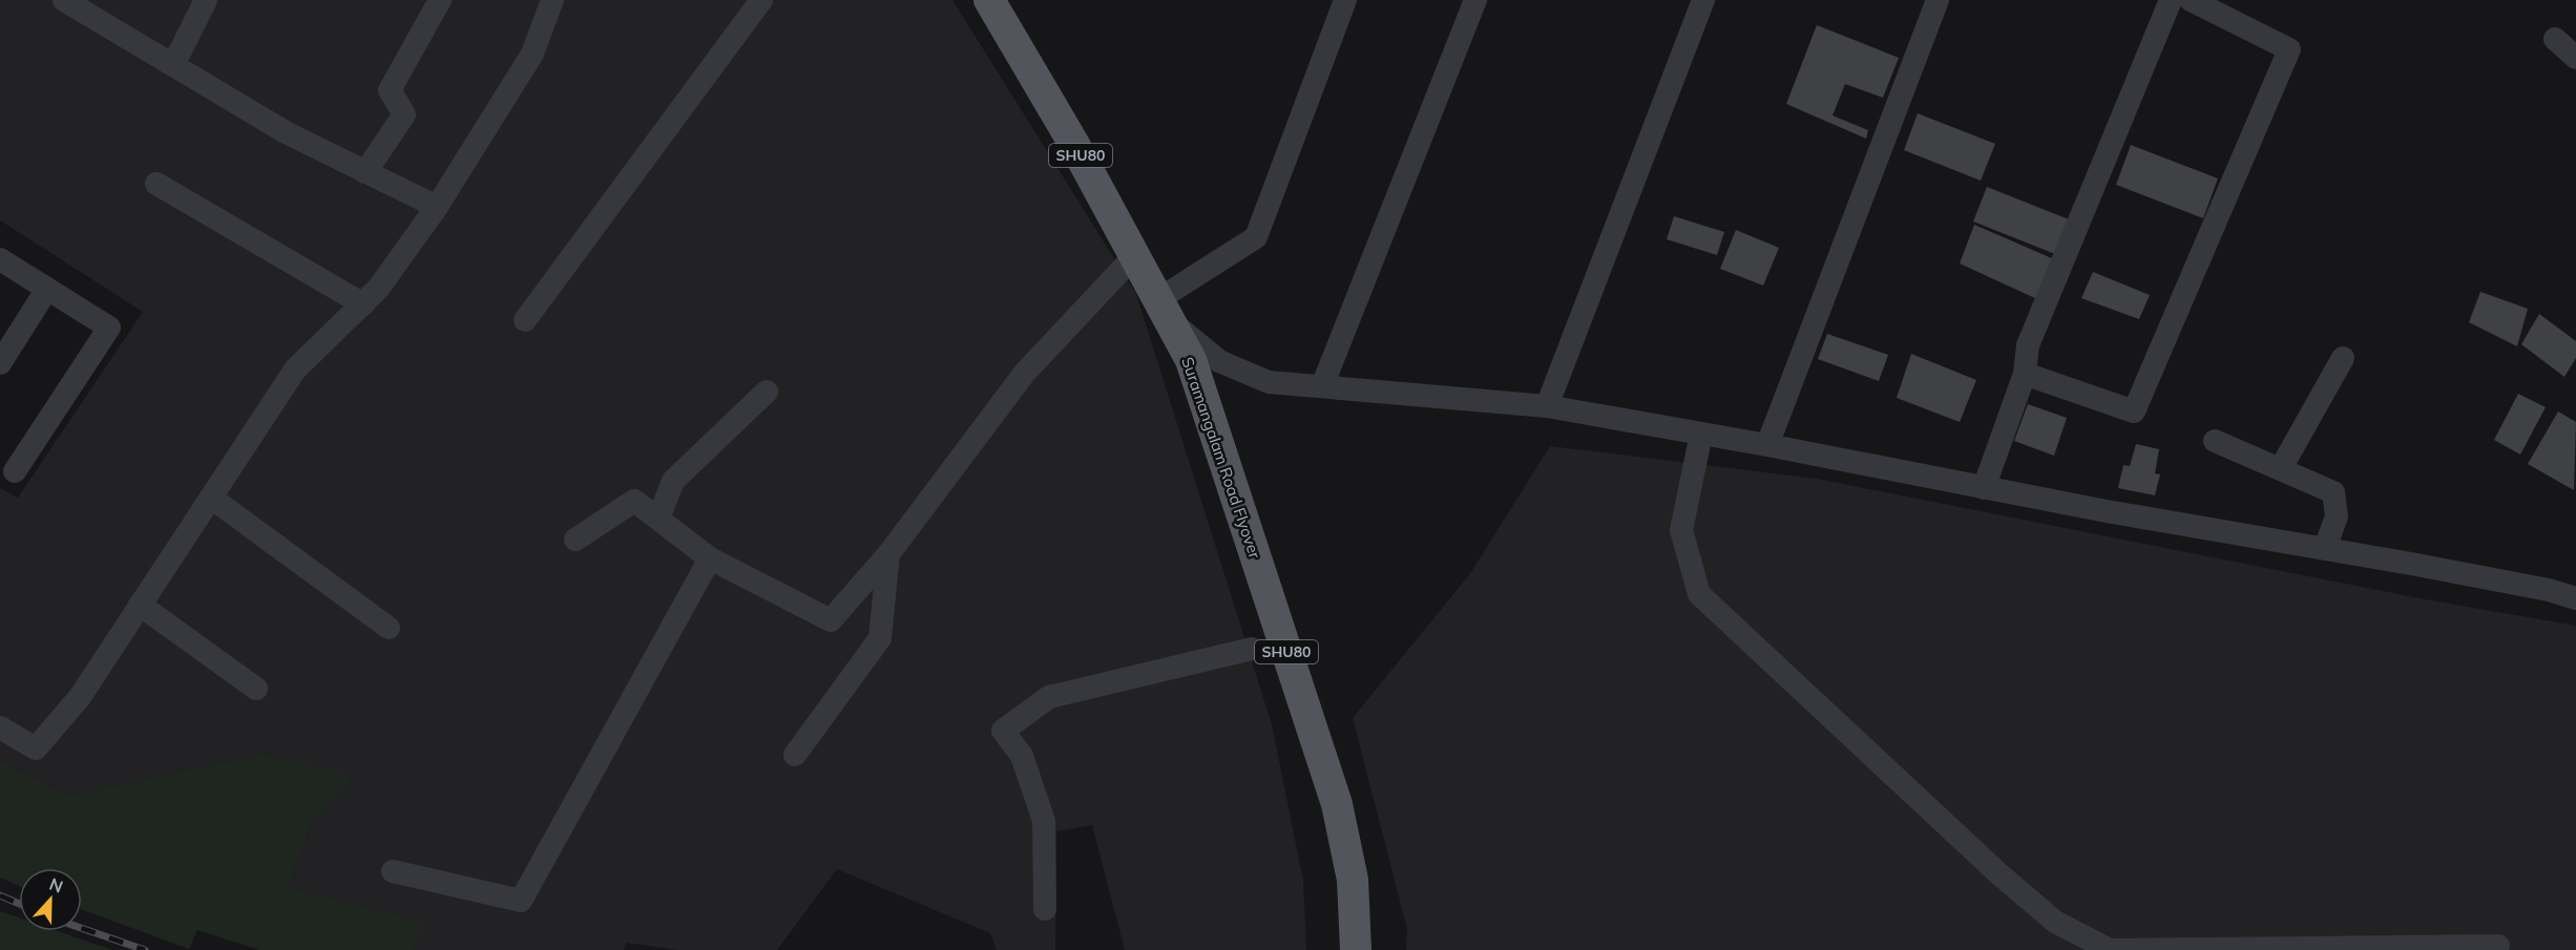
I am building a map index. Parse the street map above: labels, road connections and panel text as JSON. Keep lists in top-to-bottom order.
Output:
{
  "streets": {
    "main road": ["SHU80", "Suramangalam Road Flyover"]
  },
  "crossings": [
    ["SHU80", "Suramangalam Road Flyover"]
  ],
  "north": "top"
}
